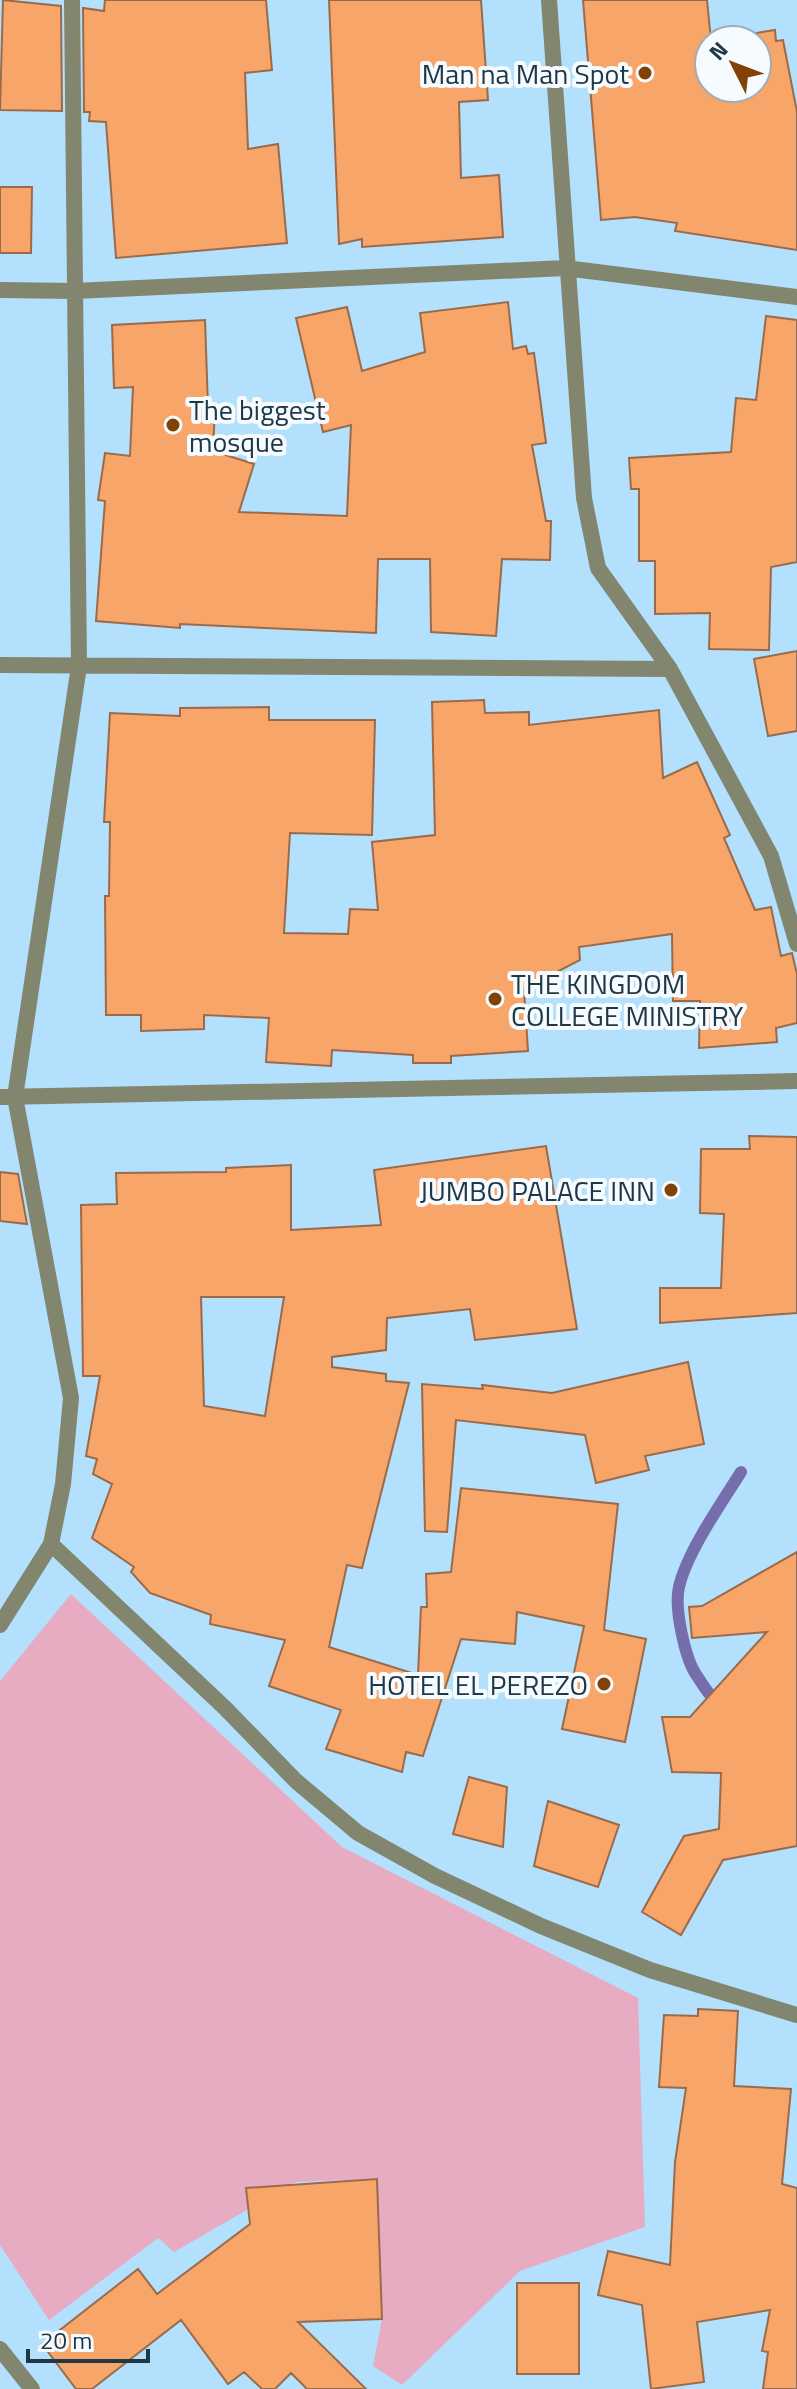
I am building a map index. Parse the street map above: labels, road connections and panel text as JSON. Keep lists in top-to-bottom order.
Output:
{
  "places": [
    "Man na Man Spot",
    "The biggest mosque",
    "THE KINGDOM COLLEGE MINISTRY",
    "JUMBO PALACE INN",
    "HOTEL EL PEREZO"
  ],
  "scale_bar": "20 m",
  "north": "top left"
}
